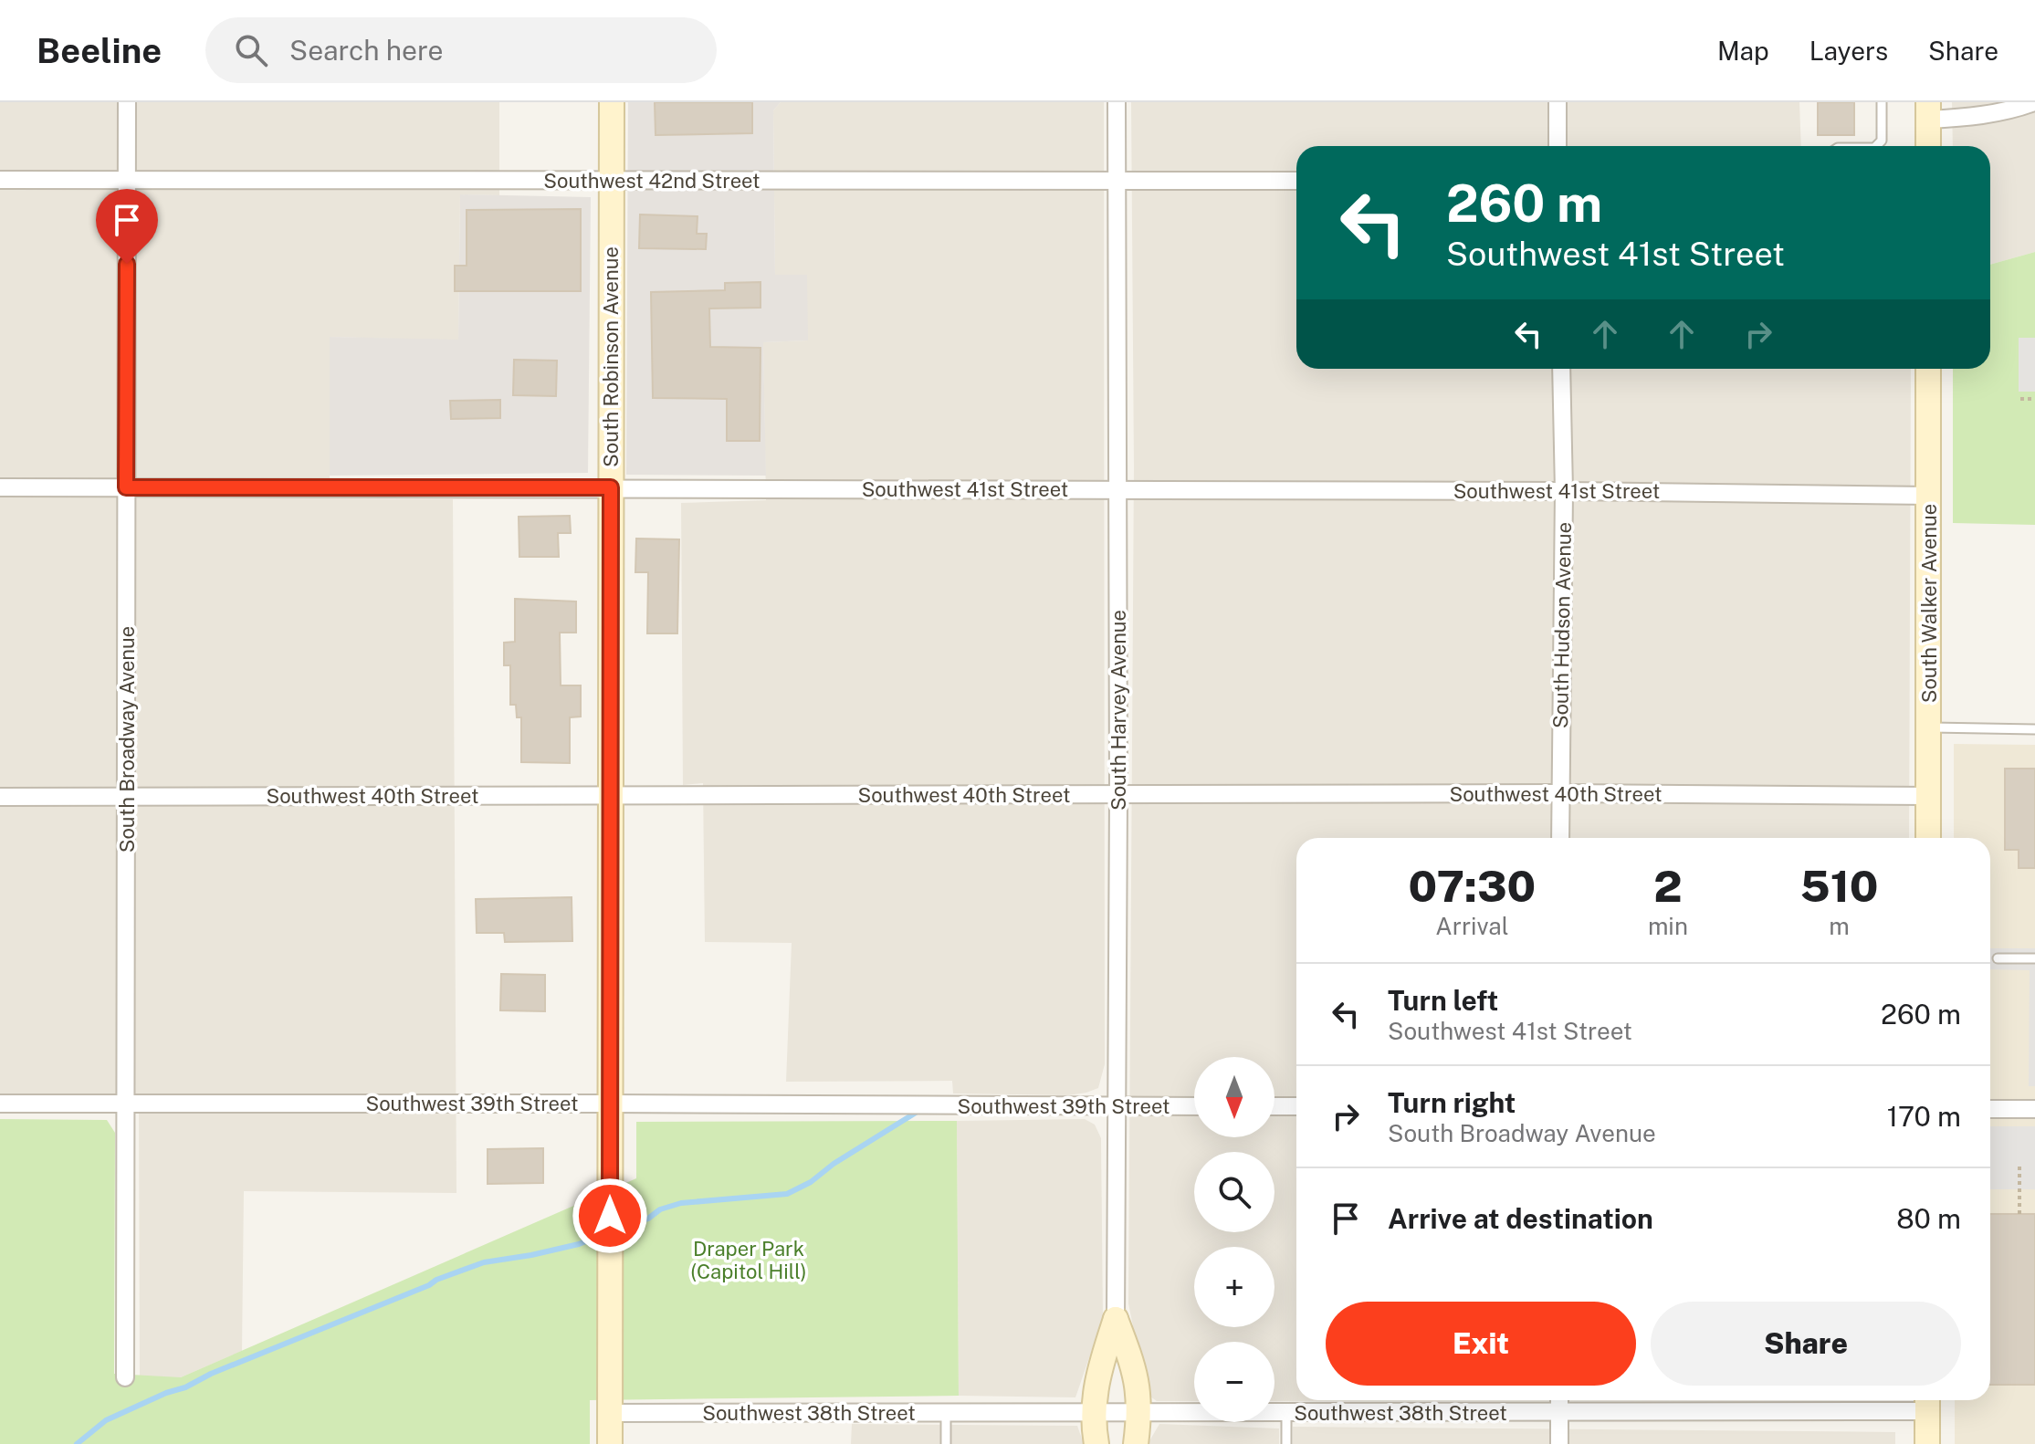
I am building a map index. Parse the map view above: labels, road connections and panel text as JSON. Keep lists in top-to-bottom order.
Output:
{
  "streets": {
    "street": [
      "Southwest 42nd Street",
      "South Robinson Avenue",
      "Southwest 41st Street",
      "South Walker Avenue",
      "South Hudson Avenue",
      "South Harvey Avenue",
      "South Broadway Avenue",
      "Southwest 40th Street",
      "Southwest 39th Street",
      "Southwest 38th Street"
    ]
  },
  "crossings": [
    ["Southwest 42nd Street", "South Robinson Avenue"],
    ["Southwest 42nd Street", "South Harvey Avenue"],
    ["Southwest 42nd Street", "South Broadway Avenue"],
    ["South Robinson Avenue", "Southwest 41st Street"],
    ["South Robinson Avenue", "Southwest 40th Street"],
    ["South Robinson Avenue", "Southwest 39th Street"],
    ["South Robinson Avenue", "Southwest 38th Street"],
    ["Southwest 41st Street", "South Walker Avenue"],
    ["Southwest 41st Street", "South Hudson Avenue"],
    ["Southwest 41st Street", "South Harvey Avenue"],
    ["Southwest 41st Street", "South Broadway Avenue"],
    ["South Walker Avenue", "Southwest 40th Street"],
    ["South Hudson Avenue", "Southwest 40th Street"],
    ["South Harvey Avenue", "Southwest 40th Street"],
    ["South Harvey Avenue", "Southwest 39th Street"],
    ["South Harvey Avenue", "Southwest 38th Street"],
    ["South Broadway Avenue", "Southwest 40th Street"],
    ["South Broadway Avenue", "Southwest 39th Street"]
  ],
  "parks": ["Draper Park (Capitol Hill)"],
  "north": "bottom",
  "page": {
    "header": "Beeline",
    "search": "Search here",
    "nav": ["Map", "Layers", "Share"],
    "turn": ["260 m", "Southwest 41st Street"],
    "eta": [
      "07:30",
      "Arrival",
      "2",
      "min",
      "510",
      "m"
    ],
    "list": [
      {
        "name": "Turn left",
        "note": "Southwest 41st Street",
        "value": "260 m"
      },
      {
        "name": "Turn right",
        "note": "South Broadway Avenue",
        "value": "170 m"
      },
      {
        "name": "Arrive at destination",
        "value": "80 m"
      }
    ],
    "map_buttons": ["+", "−"],
    "buttons": ["Exit", "Share"]
  }
}
